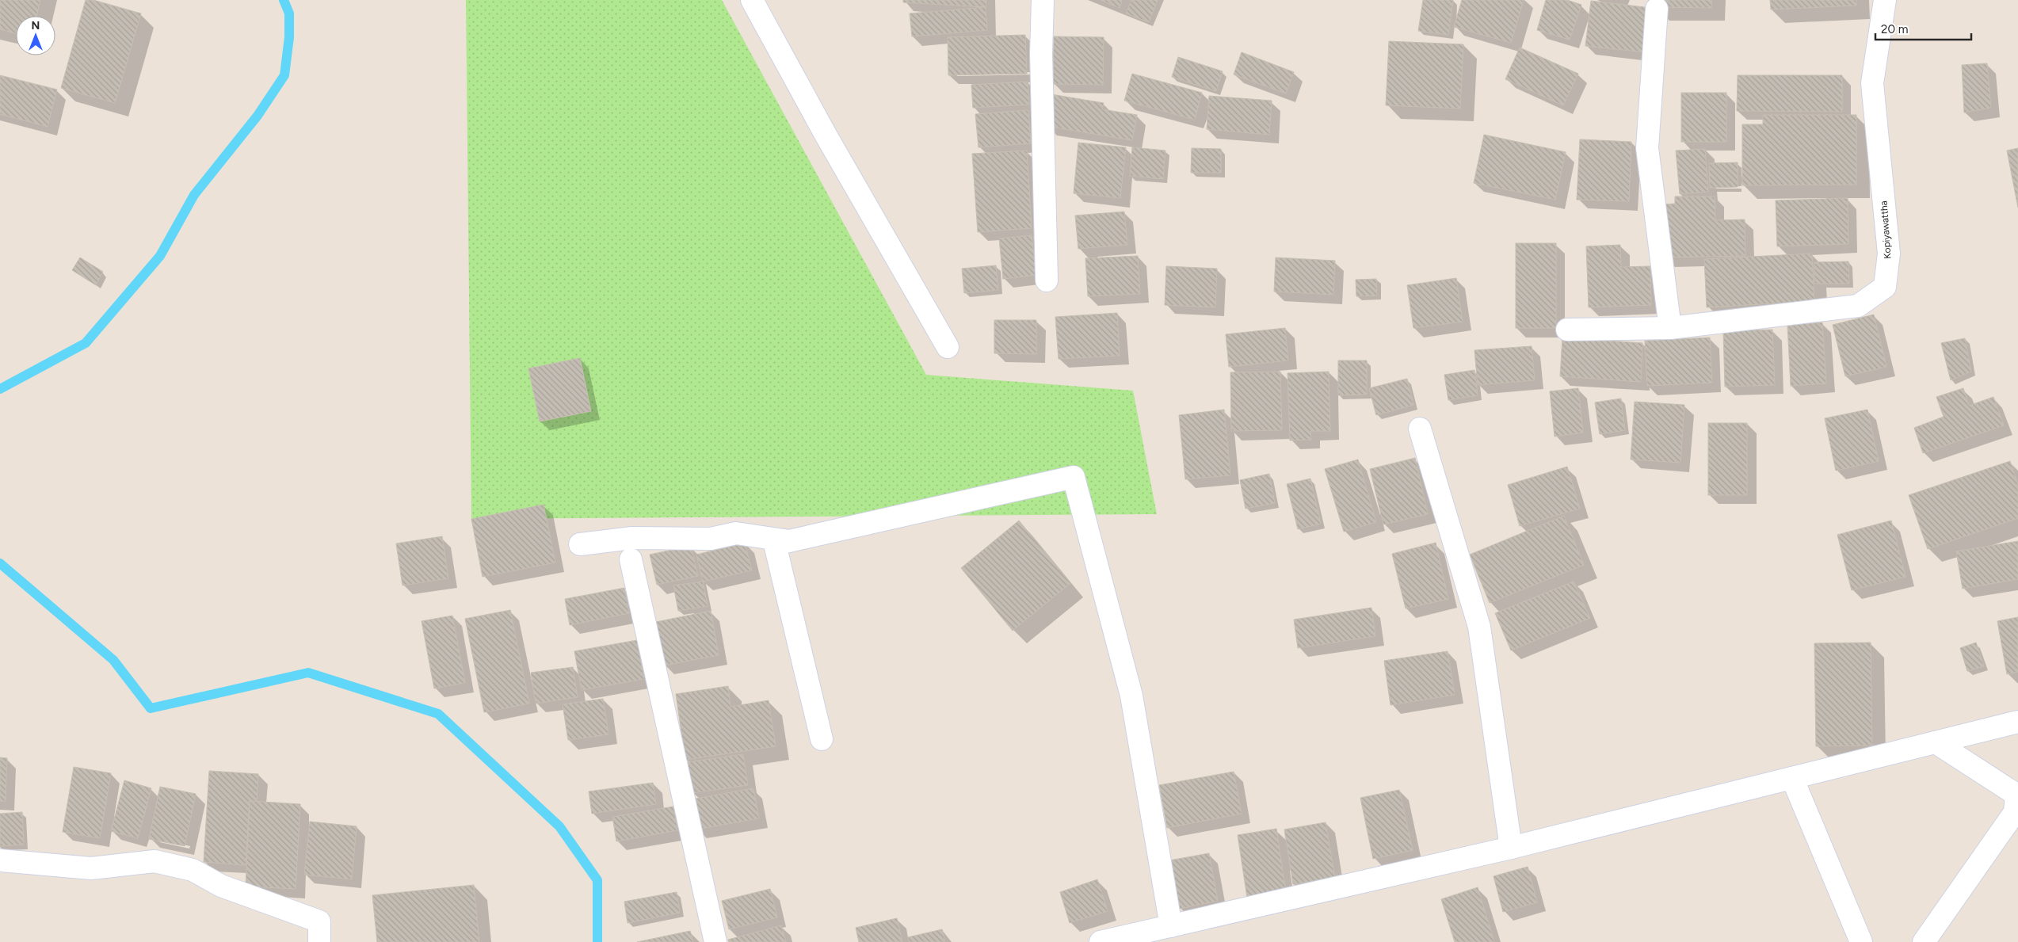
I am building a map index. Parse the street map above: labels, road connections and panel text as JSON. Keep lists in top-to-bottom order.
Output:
{
  "streets": {
    "street": ["Kopiyawattha"]
  },
  "scale_bar": "20 m",
  "north": "top"
}
